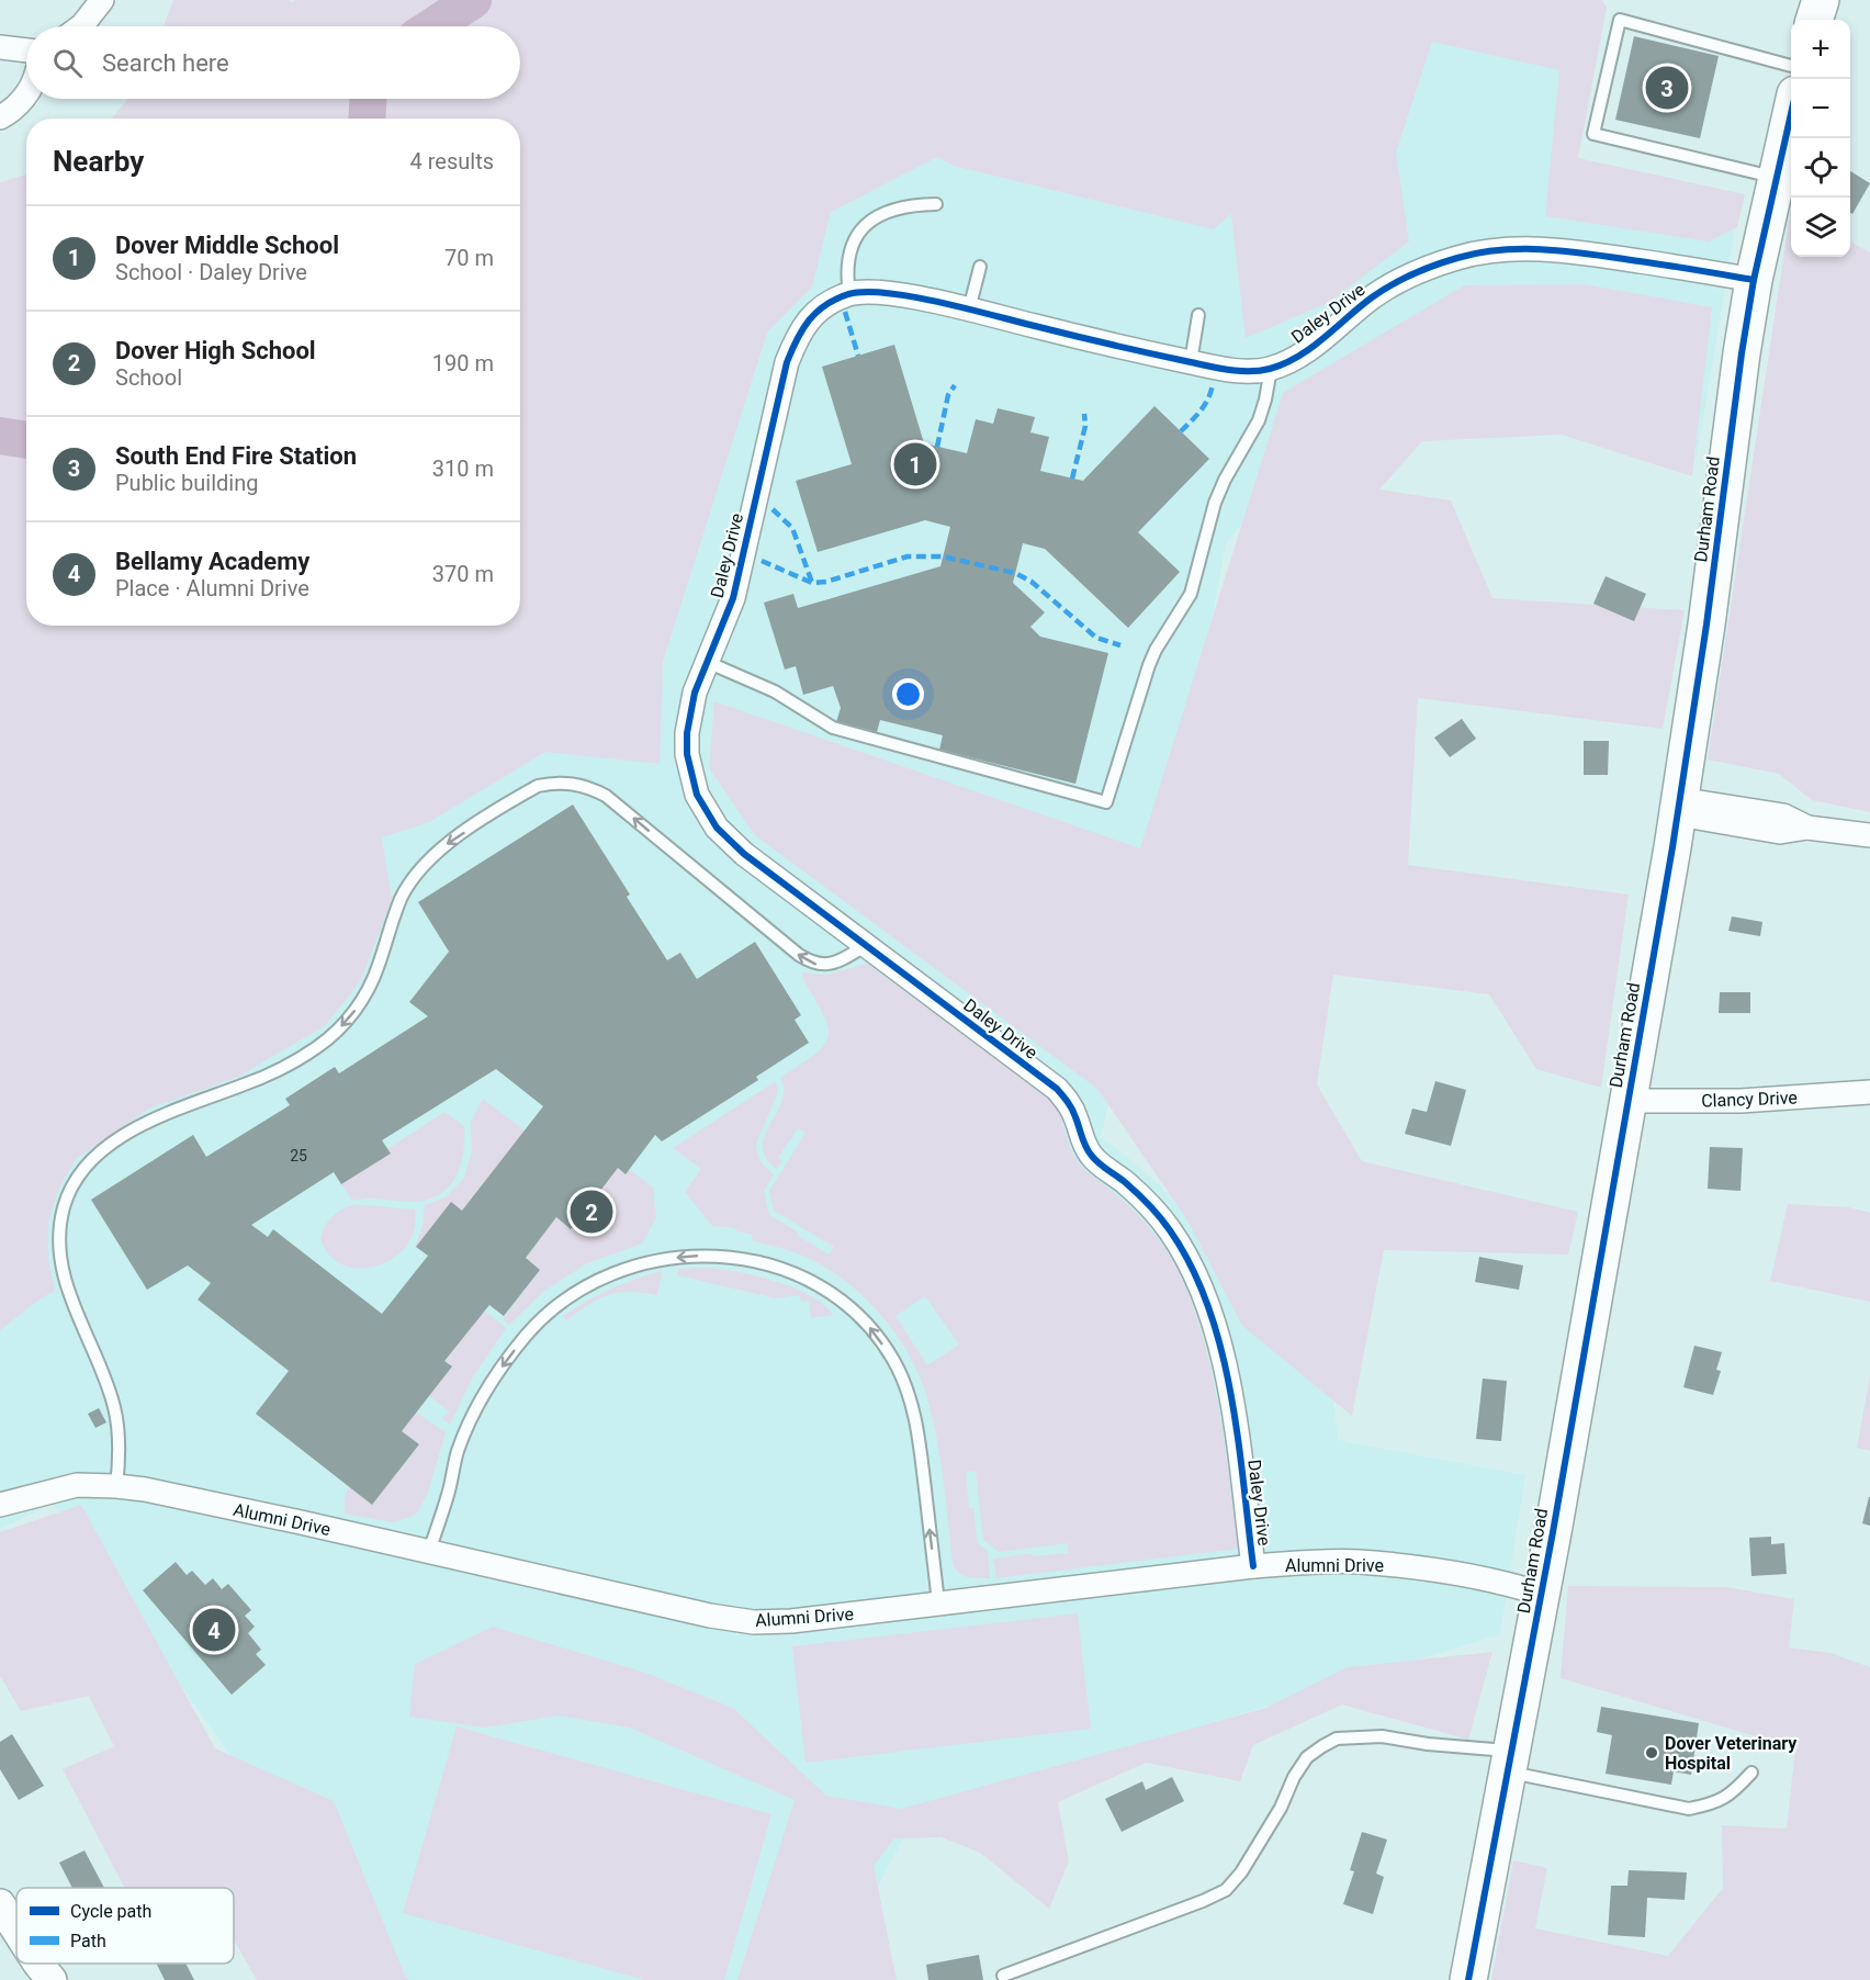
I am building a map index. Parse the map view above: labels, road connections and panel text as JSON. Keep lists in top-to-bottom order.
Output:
{
  "streets": {
    "main road": ["Durham Road"],
    "street": ["Daley Drive", "Clancy Drive", "Alumni Drive"]
  },
  "crossings": [
    ["Daley Drive", "Durham Road"],
    ["Daley Drive", "Alumni Drive"],
    ["Durham Road", "Clancy Drive"],
    ["Durham Road", "Alumni Drive"]
  ],
  "places": ["Dover Veterinary Hospital"],
  "house_numbers": ["25"],
  "legend": ["Cycle path", "Path"],
  "page": {
    "map_buttons": ["+", "−"],
    "search": "Search here",
    "pins": [
      "3",
      "1",
      "2",
      "4"
    ],
    "heading": ["Nearby", "4 results"],
    "list": [
      {
        "mark": "1",
        "name": "Dover Middle School",
        "note": "School · Daley Drive",
        "value": "70 m"
      },
      {
        "mark": "2",
        "name": "Dover High School",
        "note": "School",
        "value": "190 m"
      },
      {
        "mark": "3",
        "name": "South End Fire Station",
        "note": "Public building",
        "value": "310 m"
      },
      {
        "mark": "4",
        "name": "Bellamy Academy",
        "note": "Place · Alumni Drive",
        "value": "370 m"
      }
    ]
  }
}
